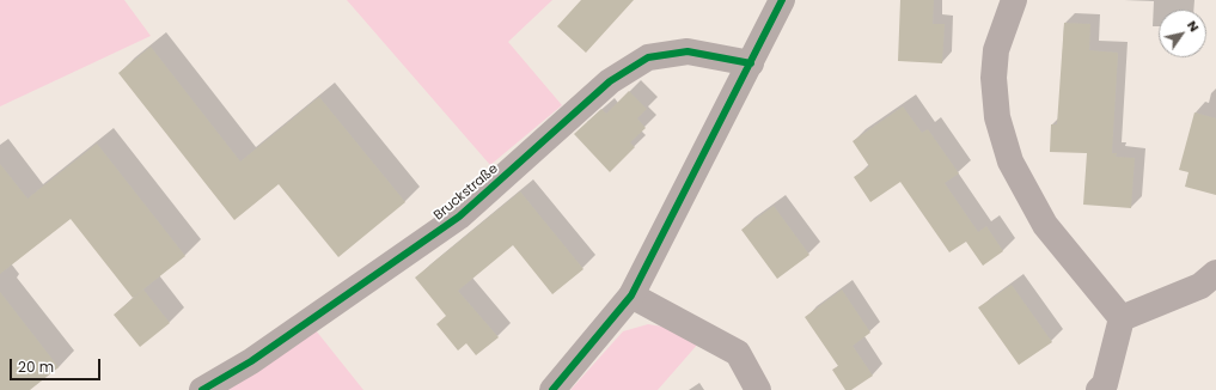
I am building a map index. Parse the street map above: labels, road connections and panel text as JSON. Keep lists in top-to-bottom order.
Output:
{
  "streets": {
    "street": ["Bruckstraße"]
  },
  "scale_bar": "20 m",
  "north": "top right"
}
